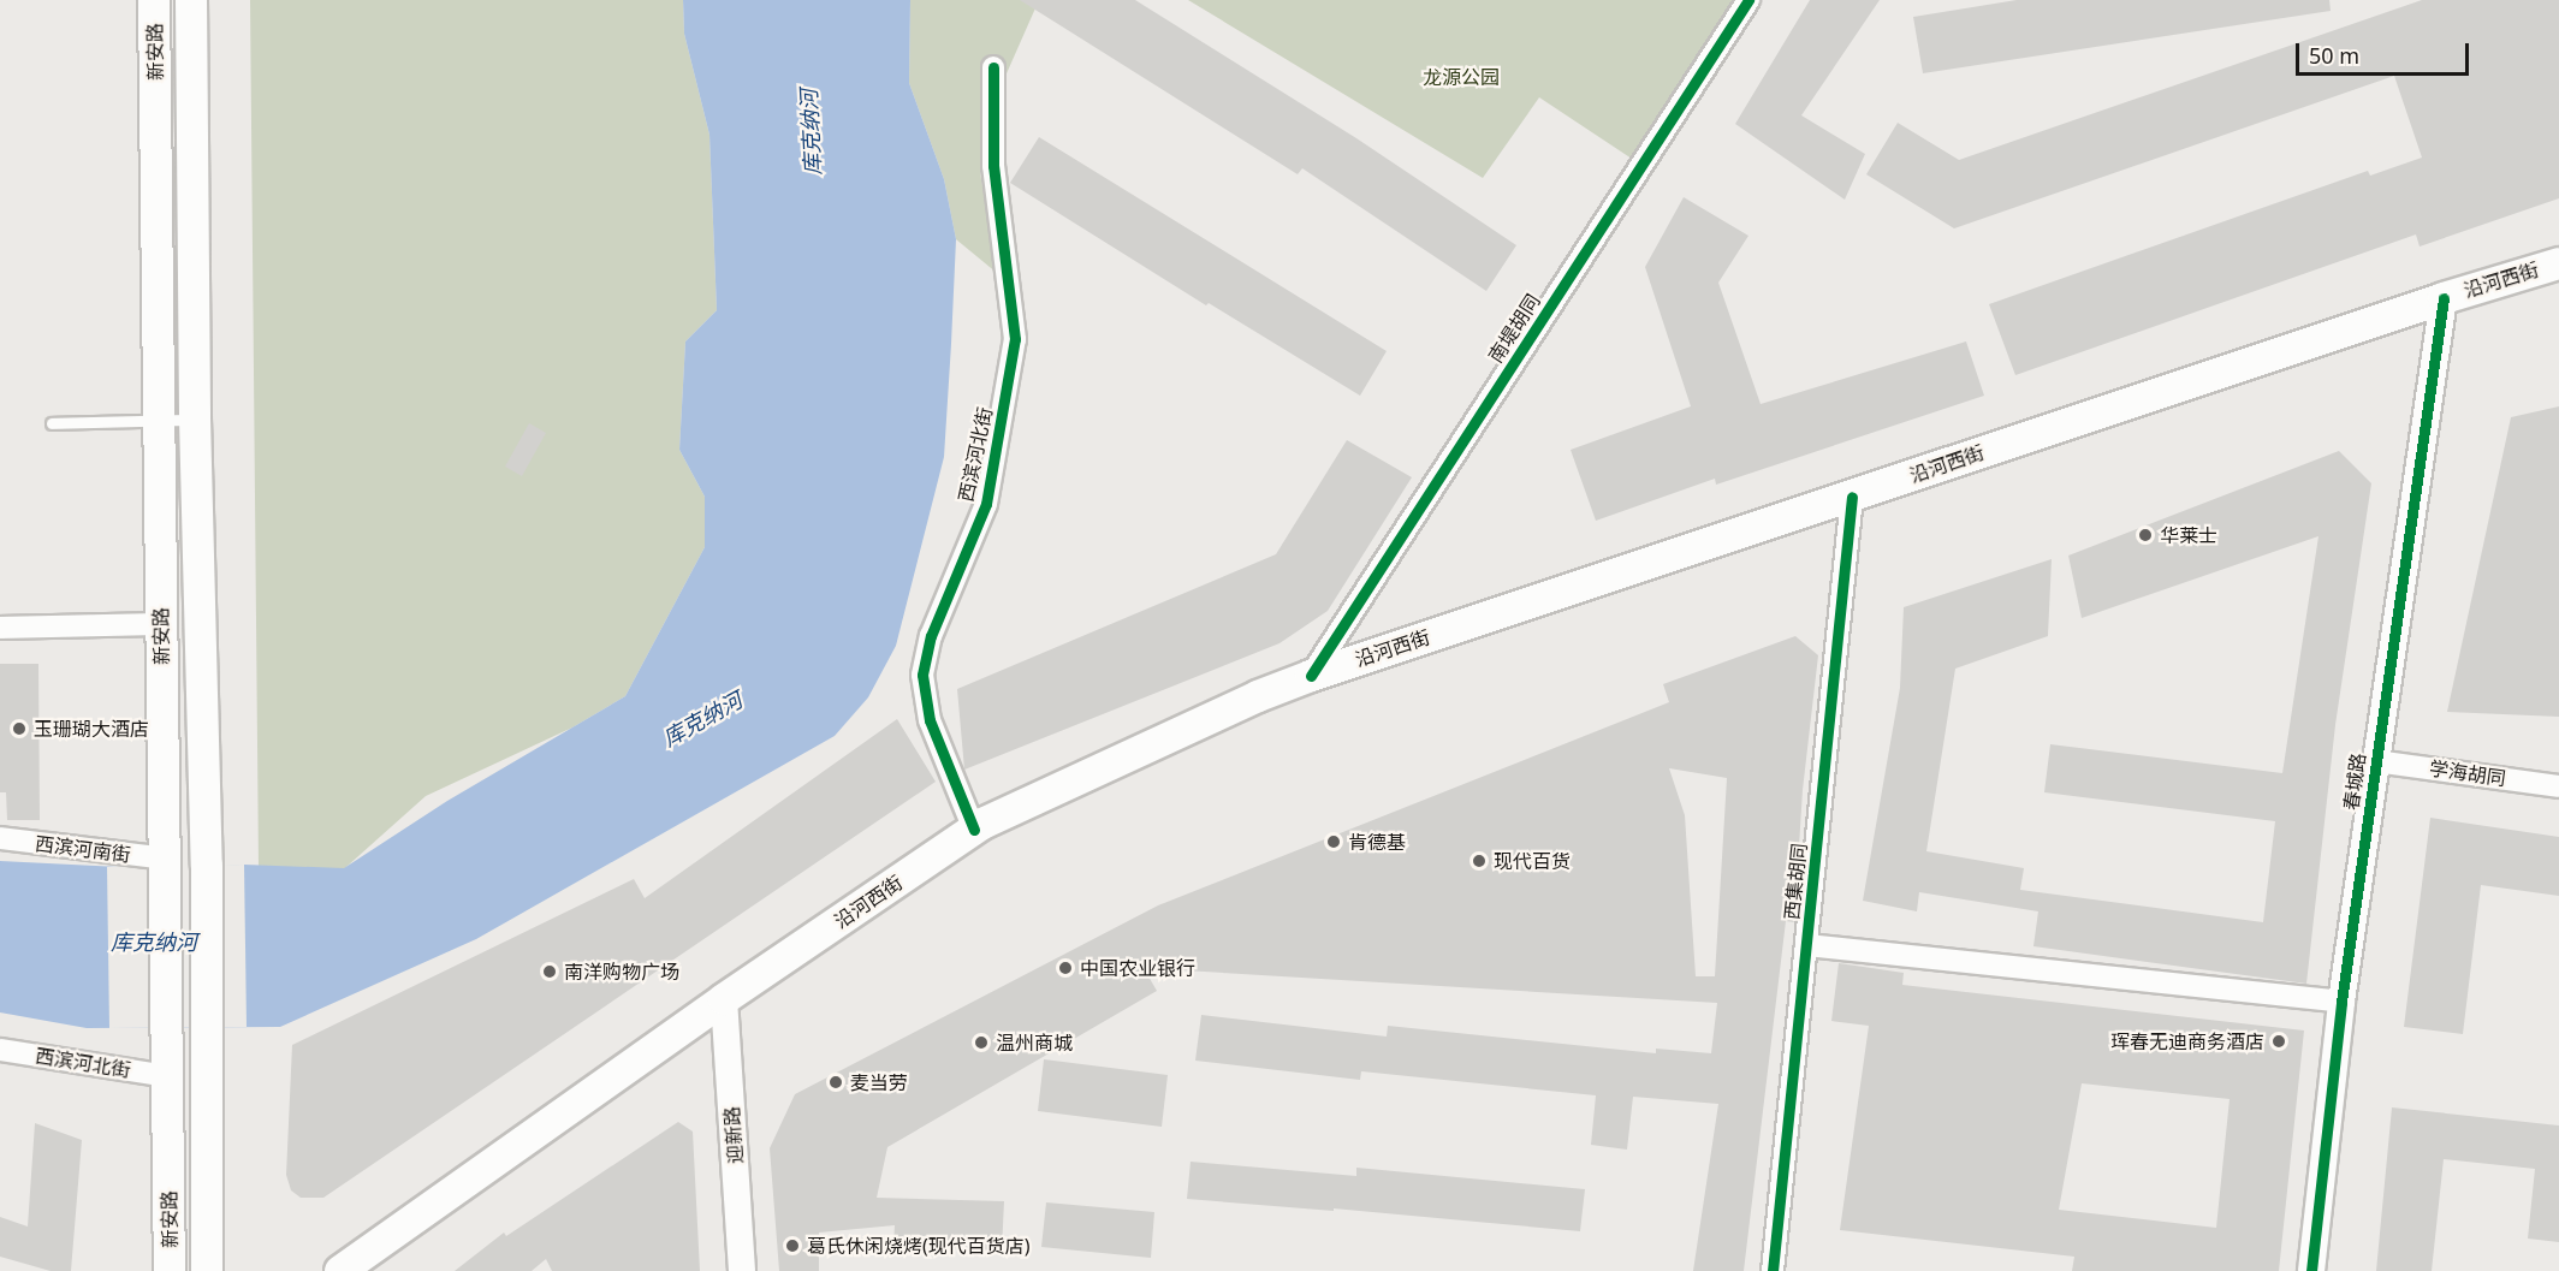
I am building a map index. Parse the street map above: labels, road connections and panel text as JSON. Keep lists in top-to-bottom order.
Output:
{
  "streets": {
    "main road": ["新安路", "沿河西街"],
    "street": [
      "南堤胡同",
      "西滨河北街",
      "学海胡同",
      "春城路",
      "西滨河南街",
      "西集胡同",
      "迎新路"
    ]
  },
  "crossings": [
    ["新安路", "西滨河北街"],
    ["新安路", "西滨河南街"],
    ["沿河西街", "南堤胡同"],
    ["沿河西街", "西滨河北街"],
    ["沿河西街", "春城路"],
    ["沿河西街", "西集胡同"],
    ["沿河西街", "迎新路"],
    ["学海胡同", "春城路"]
  ],
  "water": ["库克纳河"],
  "parks": ["龙源公园"],
  "places": [
    "华莱士",
    "玉珊瑚大酒店",
    "肯德基",
    "现代百货",
    "中国农业银行",
    "南洋购物广场",
    "珲春无迪商务酒店",
    "温州商城",
    "麦当劳",
    "葛氏休闲烧烤(现代百货店)"
  ],
  "scale_bar": "50 m"
}
